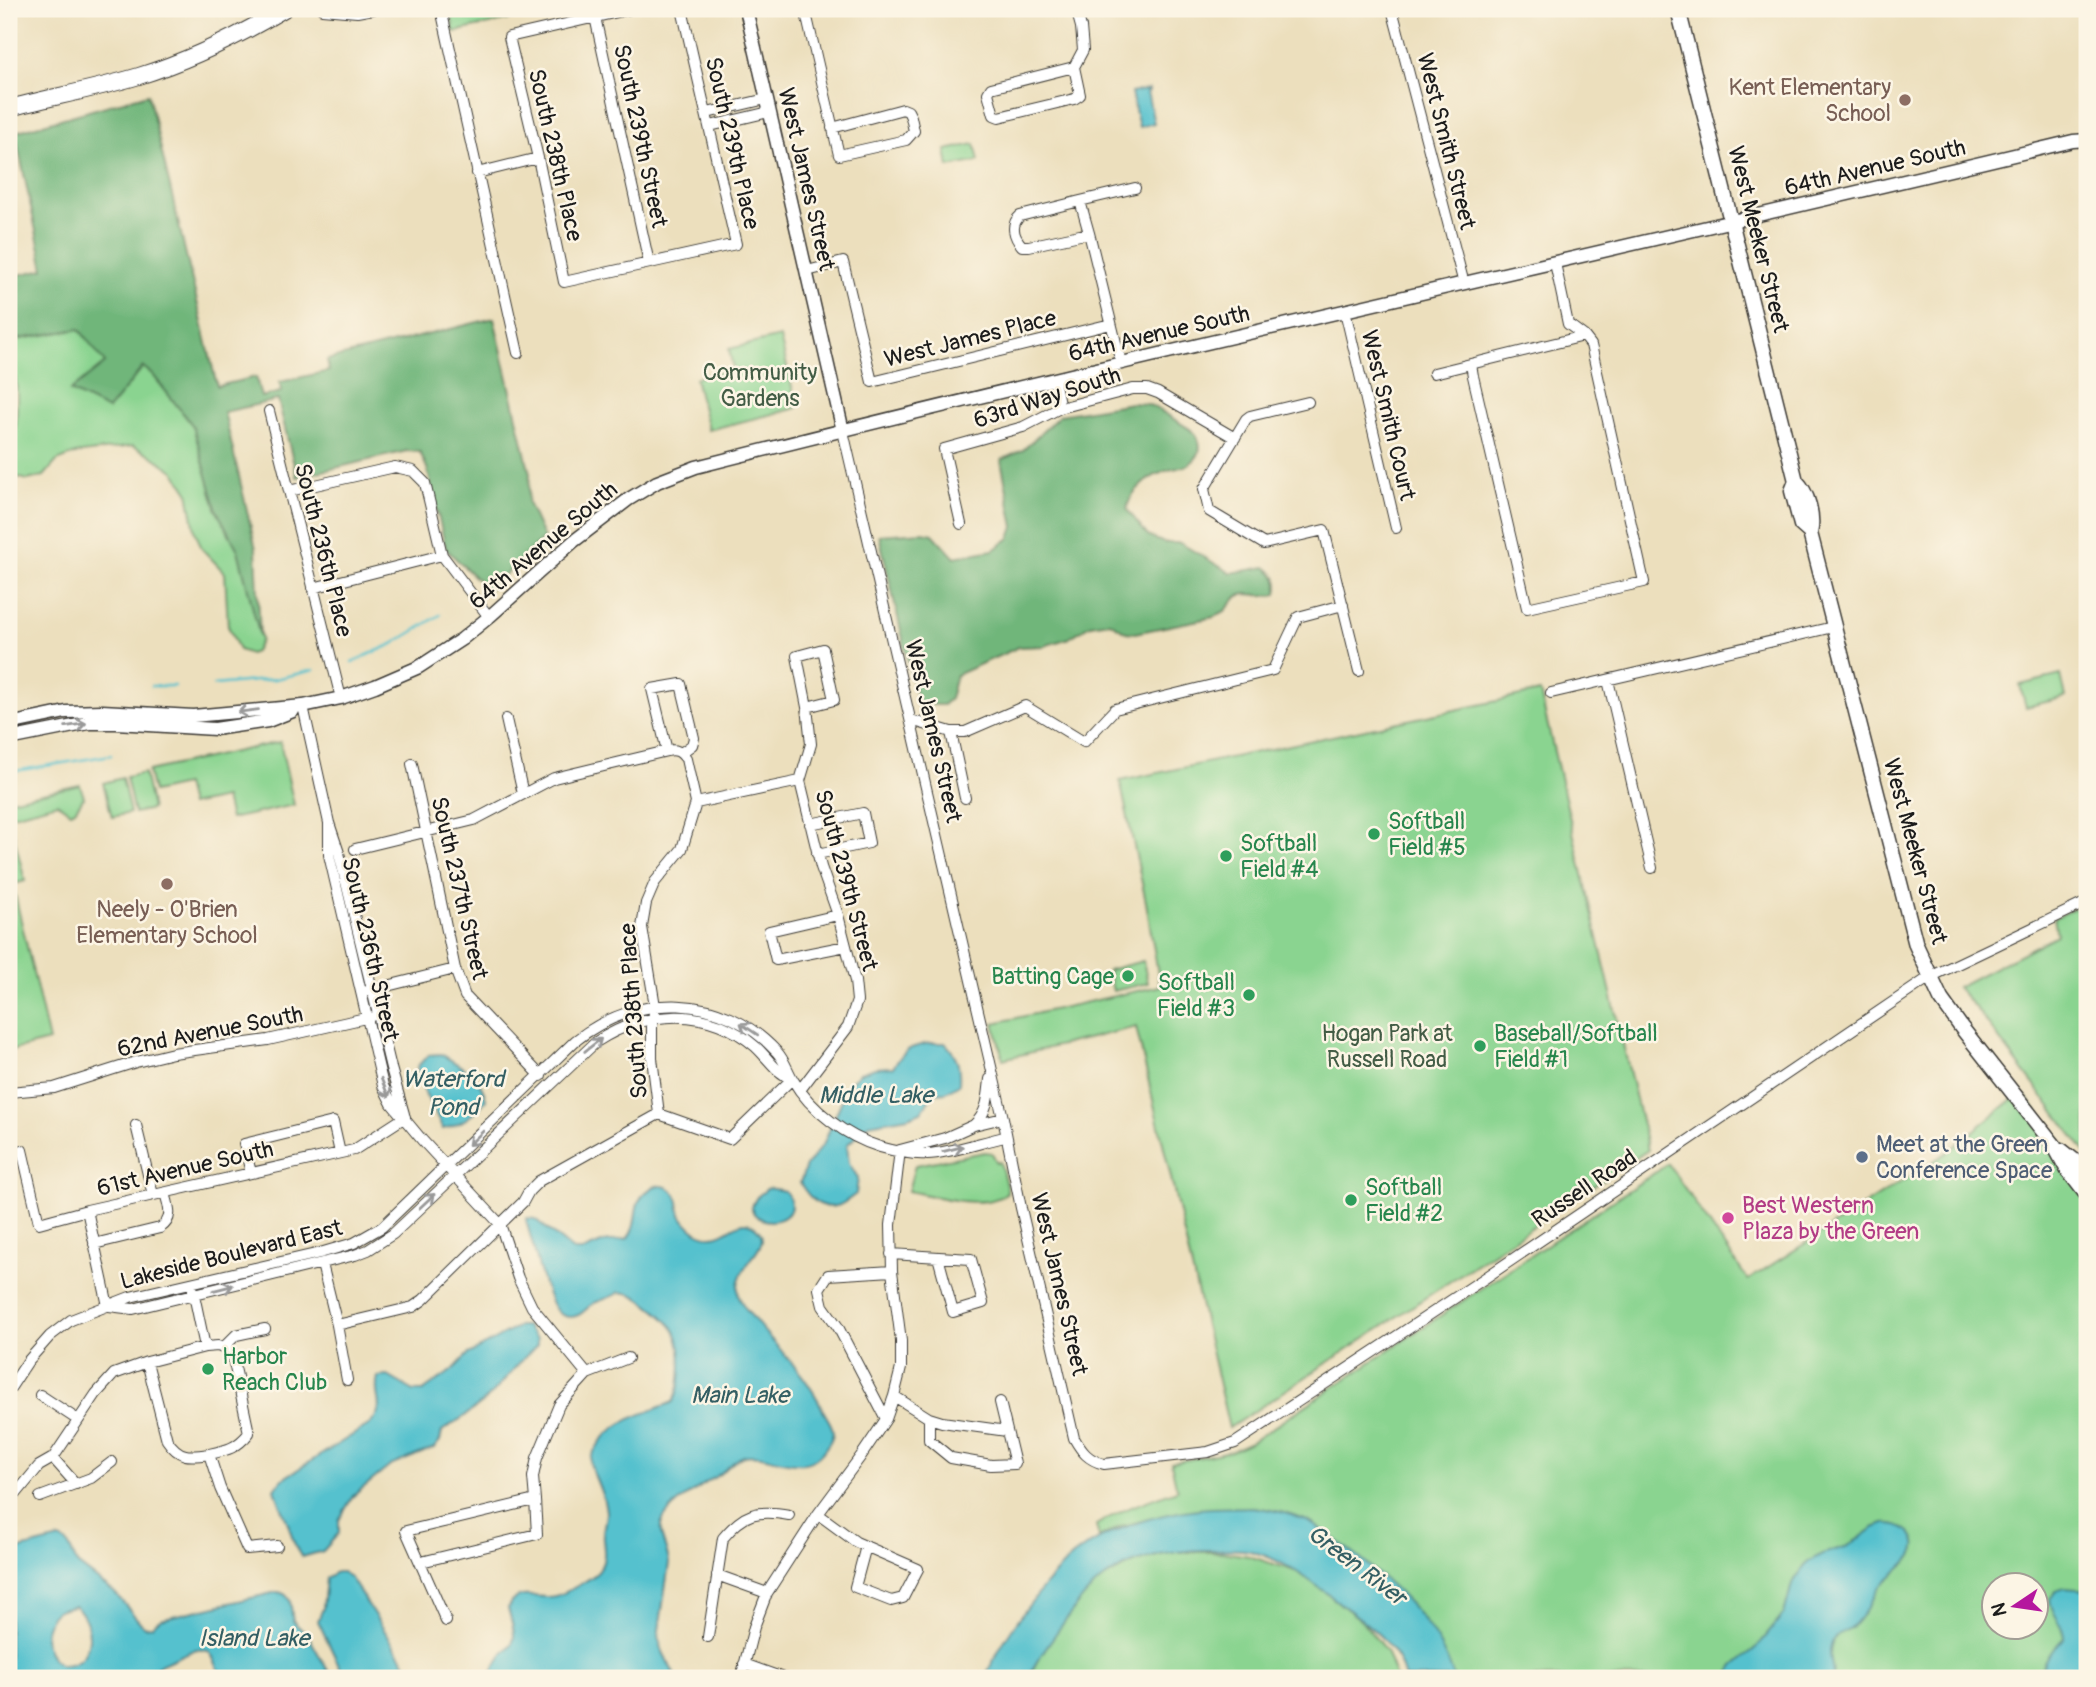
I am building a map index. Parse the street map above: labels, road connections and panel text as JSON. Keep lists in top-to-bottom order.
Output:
{
  "streets": {
    "main road": ["West Meeker Street"],
    "street": [
      "South 239th Street",
      "West Smith Street",
      "South 239th Place",
      "South 238th Place",
      "64th Avenue South",
      "West James Street",
      "West James Place",
      "63rd Way South",
      "West Smith Court",
      "South 236th Place",
      "South 237th Street",
      "South 236th Street",
      "62nd Avenue South",
      "61st Avenue South",
      "Russell Road",
      "Lakeside Boulevard East"
    ]
  },
  "crossings": [
    ["South 239th Street", "South 239th Place"],
    ["South 239th Street", "South 238th Place"],
    ["South 239th Street", "Lakeside Boulevard East"],
    ["West Smith Street", "64th Avenue South"],
    ["South 239th Place", "South 238th Place"],
    ["South 238th Place", "Lakeside Boulevard East"],
    ["64th Avenue South", "West James Street"],
    ["64th Avenue South", "West Meeker Street"],
    ["64th Avenue South", "West Smith Court"],
    ["64th Avenue South", "South 236th Place"],
    ["64th Avenue South", "South 236th Street"],
    ["West James Street", "West James Place"],
    ["West James Street", "Russell Road"],
    ["West James Street", "Lakeside Boulevard East"],
    ["West Meeker Street", "Russell Road"],
    ["South 237th Street", "Lakeside Boulevard East"],
    ["South 236th Street", "62nd Avenue South"],
    ["South 236th Street", "61st Avenue South"],
    ["South 236th Street", "Lakeside Boulevard East"]
  ],
  "water": [
    "Waterford Pond",
    "Middle Lake",
    "Main Lake",
    "Green River",
    "Island Lake"
  ],
  "parks": ["Community Gardens", "Hogan Park at Russell Road"],
  "places": [
    "Kent Elementary School",
    "Softball Field #5",
    "Softball Field #4",
    "Neely - O'Brien Elementary School",
    "Batting Cage",
    "Softball Field #3",
    "Baseball/Softball Field #1",
    "Meet at the Green Conference Space",
    "Softball Field #2",
    "Best Western Plaza by the Green",
    "Harbor Reach Club"
  ],
  "north": "left"
}
